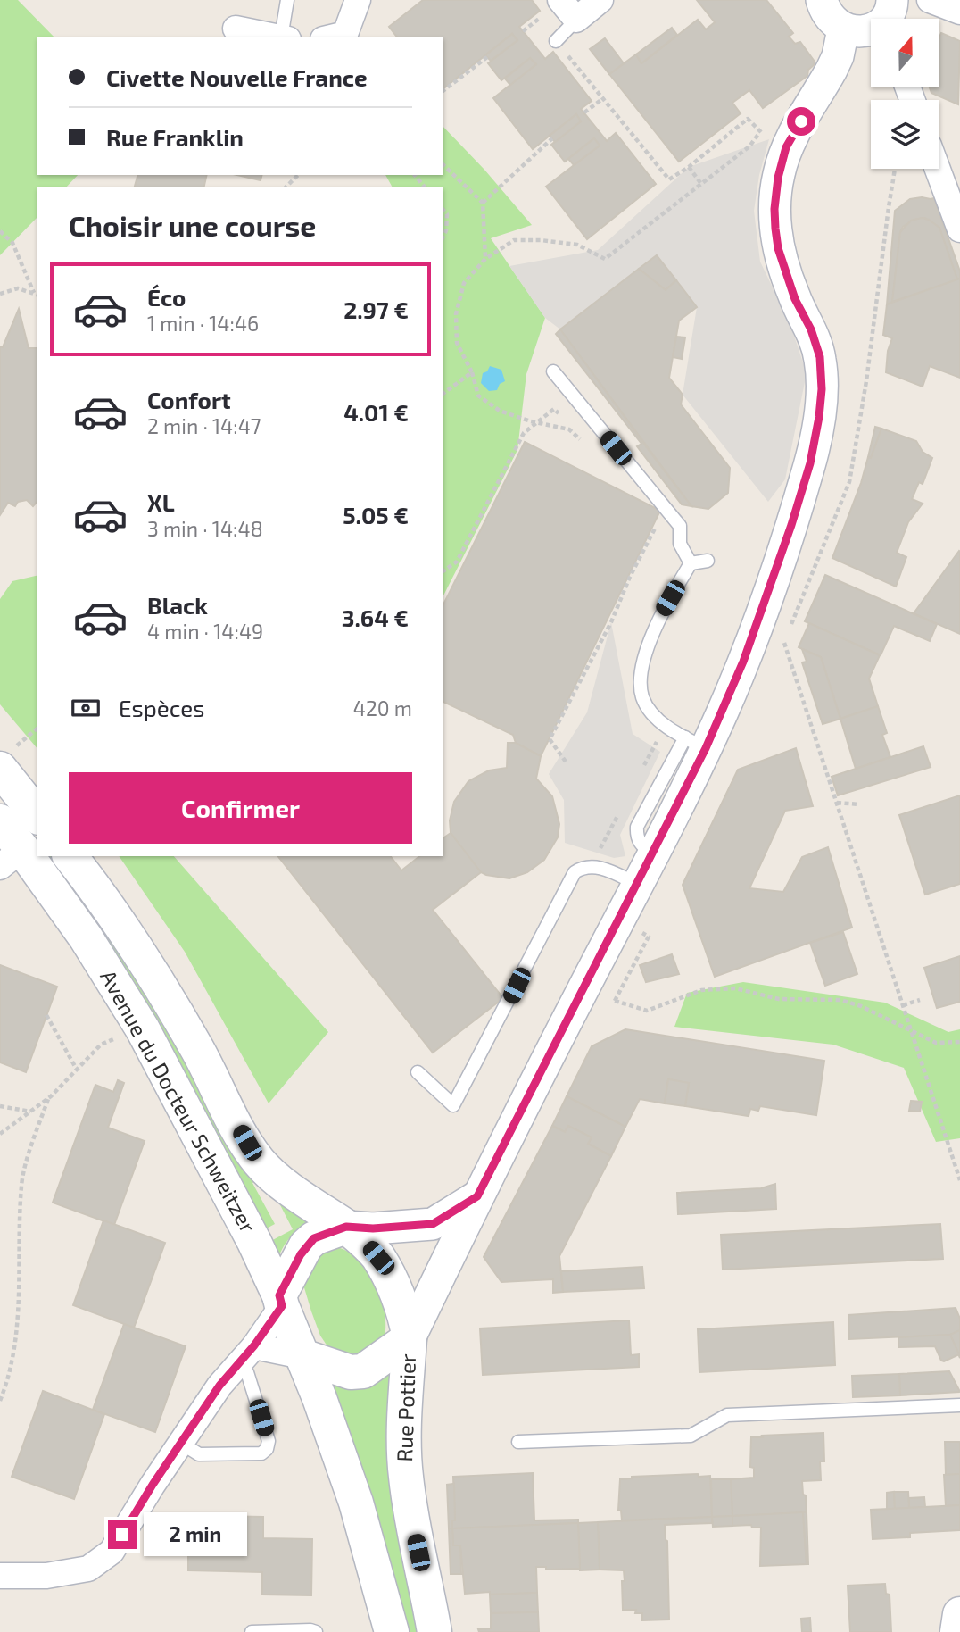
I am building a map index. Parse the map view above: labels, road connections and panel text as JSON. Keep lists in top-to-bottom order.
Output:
{
  "streets": {
    "main road": ["Avenue du Docteur Schweitzer", "Rue Pottier"]
  },
  "crossings": [
    ["Avenue du Docteur Schweitzer", "Rue Pottier"]
  ],
  "north": "top",
  "page": {
    "banner": ["Civette Nouvelle France", "Rue Franklin"],
    "heading": "Choisir une course",
    "list": [
      {
        "name": "Éco",
        "note": "1 min · 14:46",
        "value": "2.97 €"
      },
      {
        "name": "Confort",
        "note": "2 min · 14:47",
        "value": "4.01 €"
      },
      {
        "name": "XL",
        "note": "3 min · 14:48",
        "value": "5.05 €"
      },
      {
        "name": "Black",
        "note": "4 min · 14:49",
        "value": "3.64 €"
      }
    ],
    "pay": ["Espèces", "420 m"],
    "buttons": "Confirmer",
    "bubble": "2 min"
  }
}
